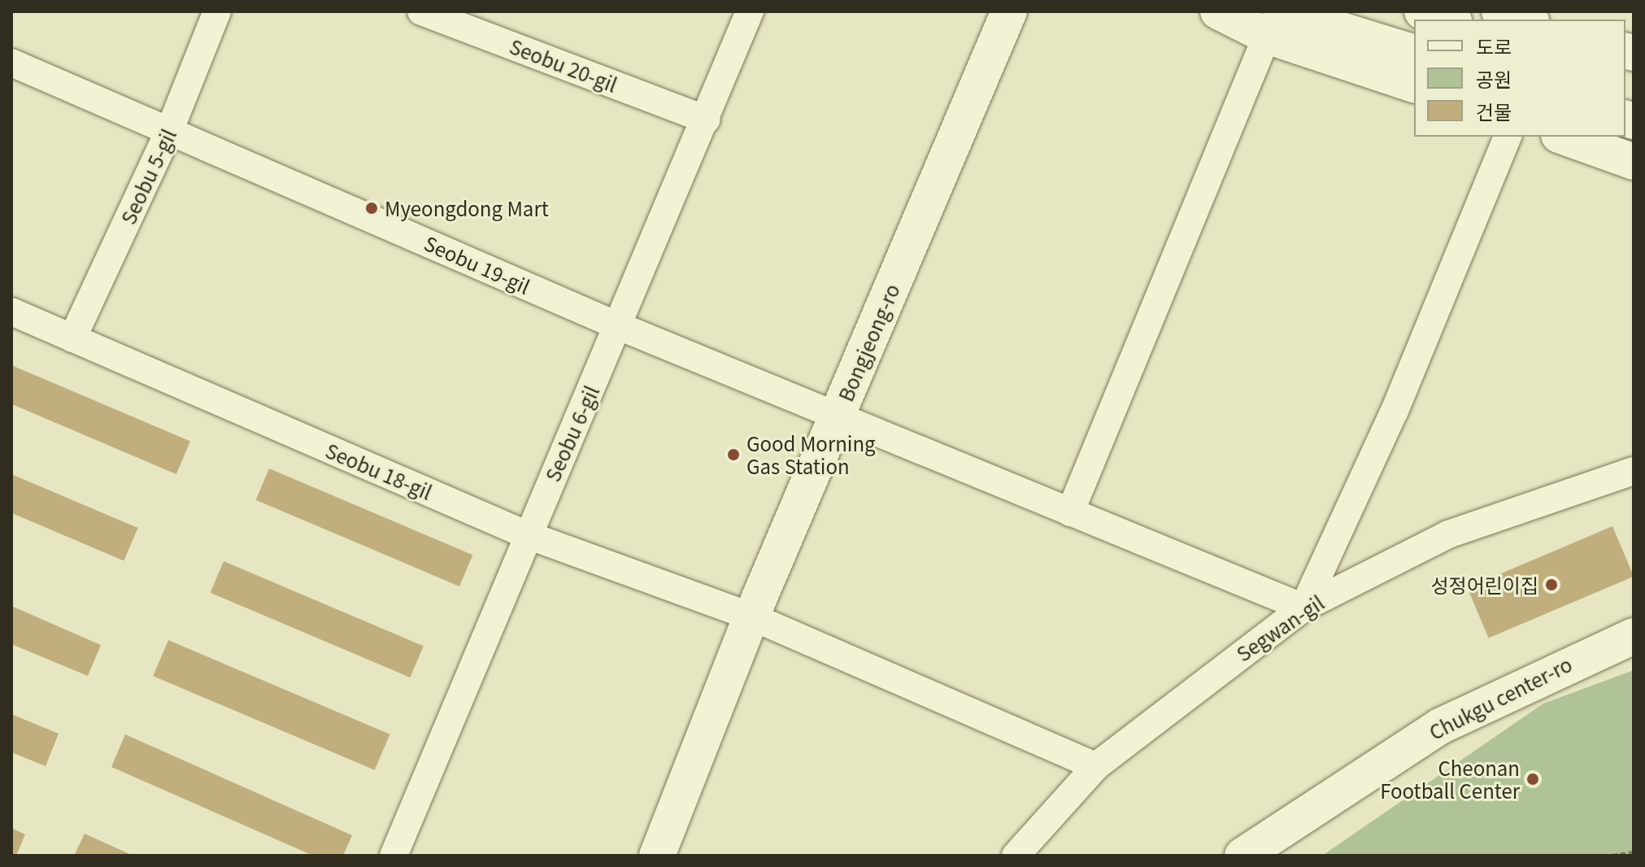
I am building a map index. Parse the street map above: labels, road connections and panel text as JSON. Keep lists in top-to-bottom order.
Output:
{
  "streets": {
    "street": [
      "Seobu 20-gil",
      "Seobu 5-gil",
      "Seobu 19-gil",
      "Bongjeong-ro",
      "Seobu 6-gil",
      "Seobu 18-gil",
      "Segwan-gil",
      "Chukgu center-ro"
    ]
  },
  "crossings": [
    ["Seobu 20-gil", "Seobu 6-gil"],
    ["Seobu 5-gil", "Seobu 19-gil"],
    ["Seobu 5-gil", "Seobu 18-gil"],
    ["Seobu 19-gil", "Bongjeong-ro"],
    ["Seobu 19-gil", "Seobu 6-gil"],
    ["Seobu 19-gil", "Segwan-gil"],
    ["Bongjeong-ro", "Seobu 18-gil"],
    ["Seobu 6-gil", "Seobu 18-gil"],
    ["Seobu 18-gil", "Segwan-gil"]
  ],
  "places": [
    "Myeongdong Mart",
    "Good Morning Gas Station",
    "성정어린이집",
    "Cheonan Football Center"
  ],
  "legend": ["도로", "공원", "건물"]
}
